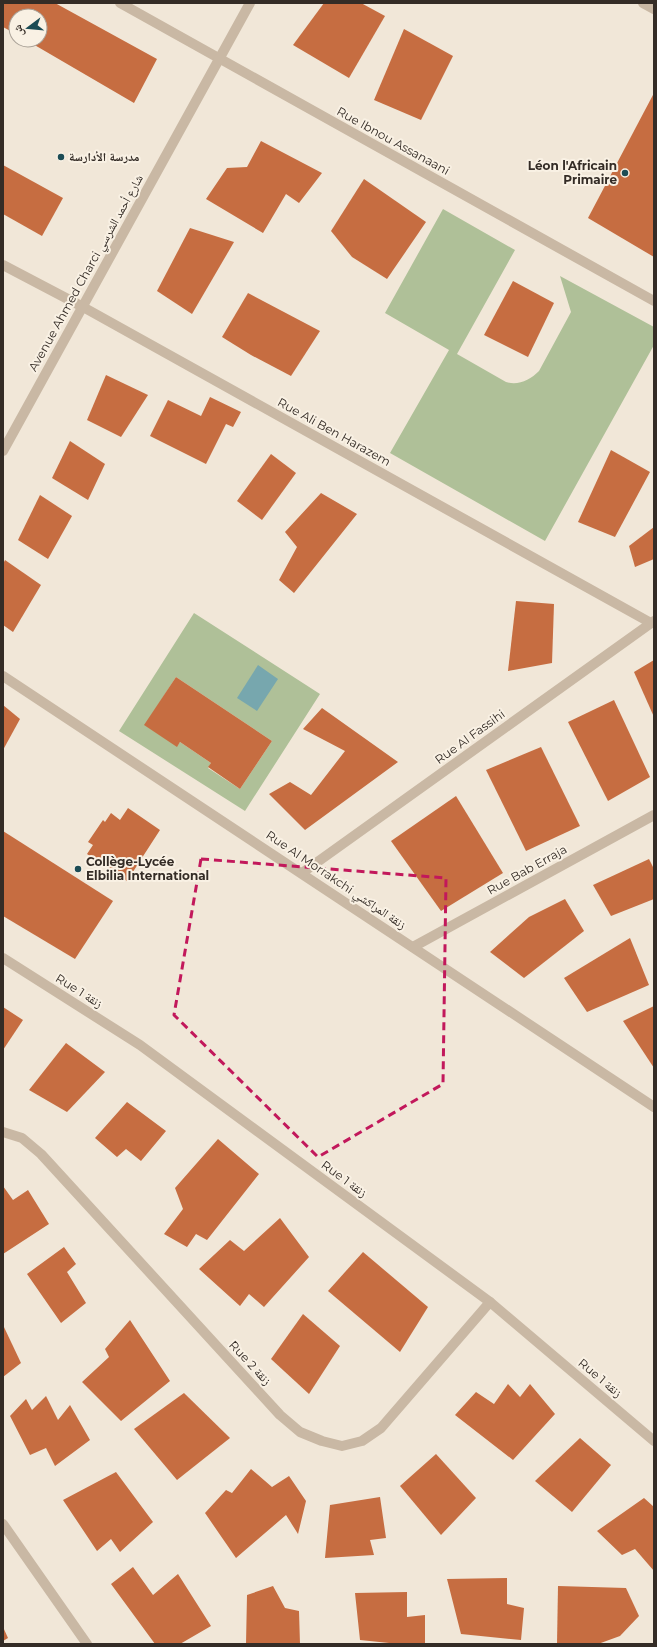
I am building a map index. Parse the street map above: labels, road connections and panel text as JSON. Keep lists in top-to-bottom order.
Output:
{
  "streets": {
    "street": [
      "Rue Ibnou Assanaani",
      "Avenue Ahmed Charci شارع أحمد الشرسي",
      "Rue Ali Ben Harazem",
      "Rue Al Fassihi",
      "Rue Bab Erraja",
      "Rue Al Morrakchi زنقة المراكشي",
      "Rue 1 زنقة",
      "Rue 2 زنقة"
    ]
  },
  "crossings": [
    ["Rue Ibnou Assanaani", "Avenue Ahmed Charci شارع أحمد الشرسي"],
    ["Avenue Ahmed Charci شارع أحمد الشرسي", "Rue Ali Ben Harazem"],
    ["Rue Ali Ben Harazem", "Rue Al Fassihi"],
    ["Rue Al Fassihi", "Rue Al Morrakchi زنقة المراكشي"],
    ["Rue Bab Erraja", "Rue Al Morrakchi زنقة المراكشي"],
    ["Rue 1 زنقة", "Rue 2 زنقة"]
  ],
  "places": ["مدرسة الأدارسة", "Léon l'Africain Primaire", "Collège-Lycée Elbilia International"],
  "north": "left"
}
